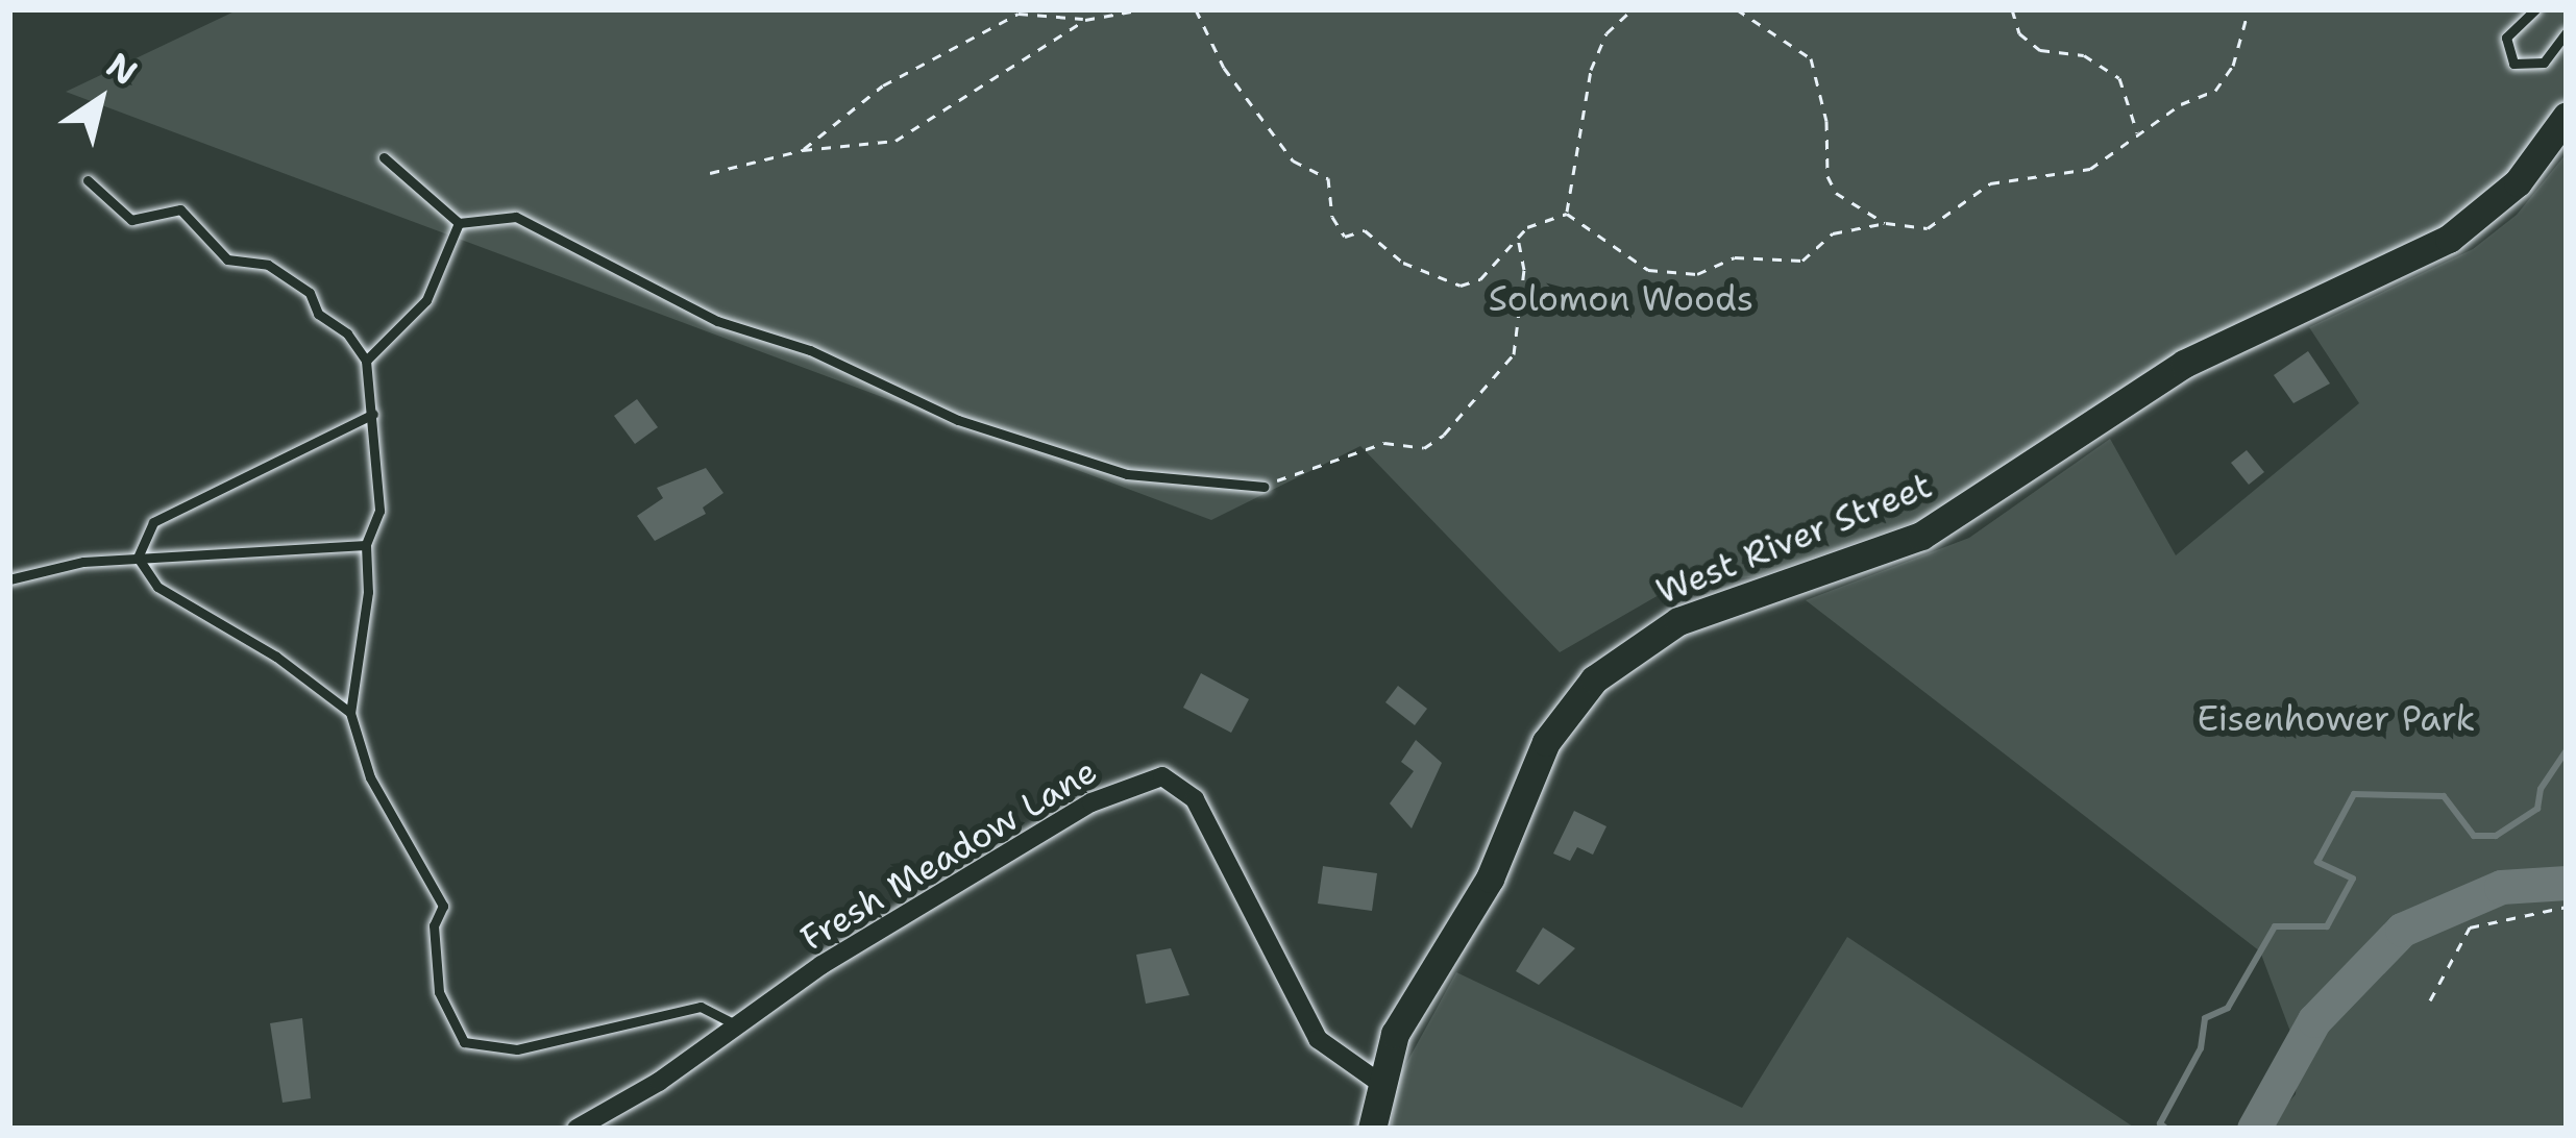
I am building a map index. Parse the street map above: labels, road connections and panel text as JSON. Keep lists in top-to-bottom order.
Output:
{
  "streets": {
    "street": ["West River Street", "Fresh Meadow Lane"]
  },
  "crossings": [
    ["West River Street", "Fresh Meadow Lane"]
  ],
  "parks": ["Solomon Woods", "Eisenhower Park"],
  "north": "top right"
}
